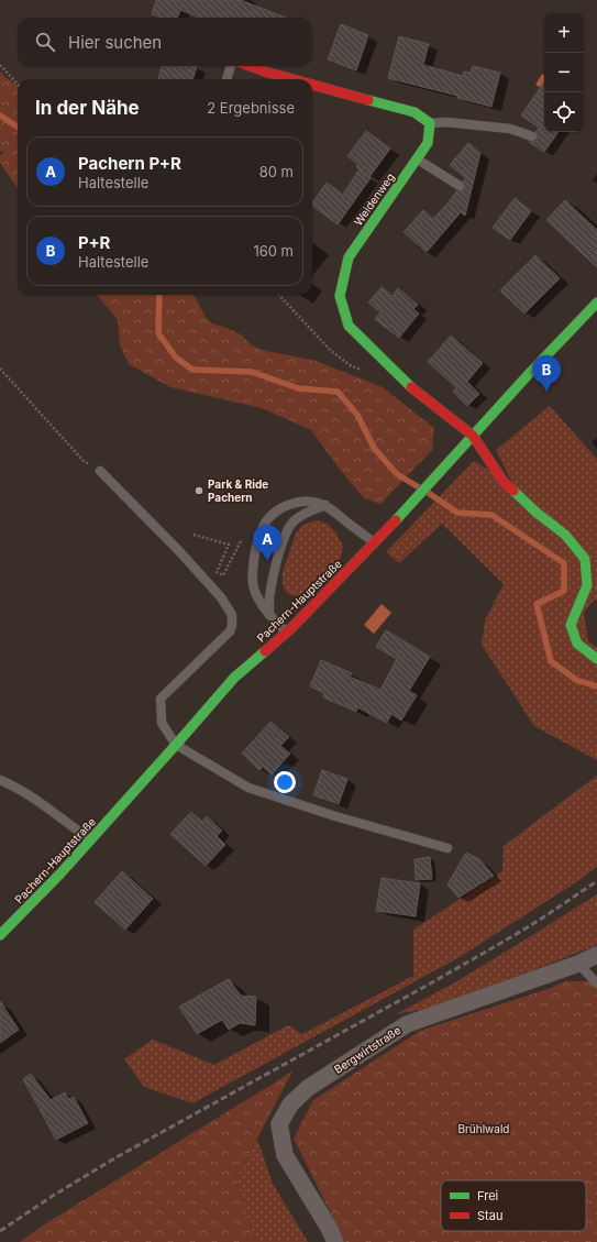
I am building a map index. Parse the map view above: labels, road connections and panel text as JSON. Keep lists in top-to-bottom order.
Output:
{
  "streets": {
    "street": ["Weidenweg", "Pachern-Hauptstraße", "Bergwirtstraße"]
  },
  "crossings": [
    ["Weidenweg", "Pachern-Hauptstraße"]
  ],
  "parks": ["Brühlwald"],
  "places": ["Park & Ride Pachern"],
  "legend": ["Frei", "Stau"],
  "page": {
    "map_buttons": ["+", "−"],
    "search": "Hier suchen",
    "heading": ["In der Nähe", "2 Ergebnisse"],
    "list": [
      {
        "mark": "A",
        "name": "Pachern P+R",
        "note": "Haltestelle",
        "value": "80 m"
      },
      {
        "mark": "B",
        "name": "P+R",
        "note": "Haltestelle",
        "value": "160 m"
      }
    ],
    "pins": ["B", "A"]
  }
}
